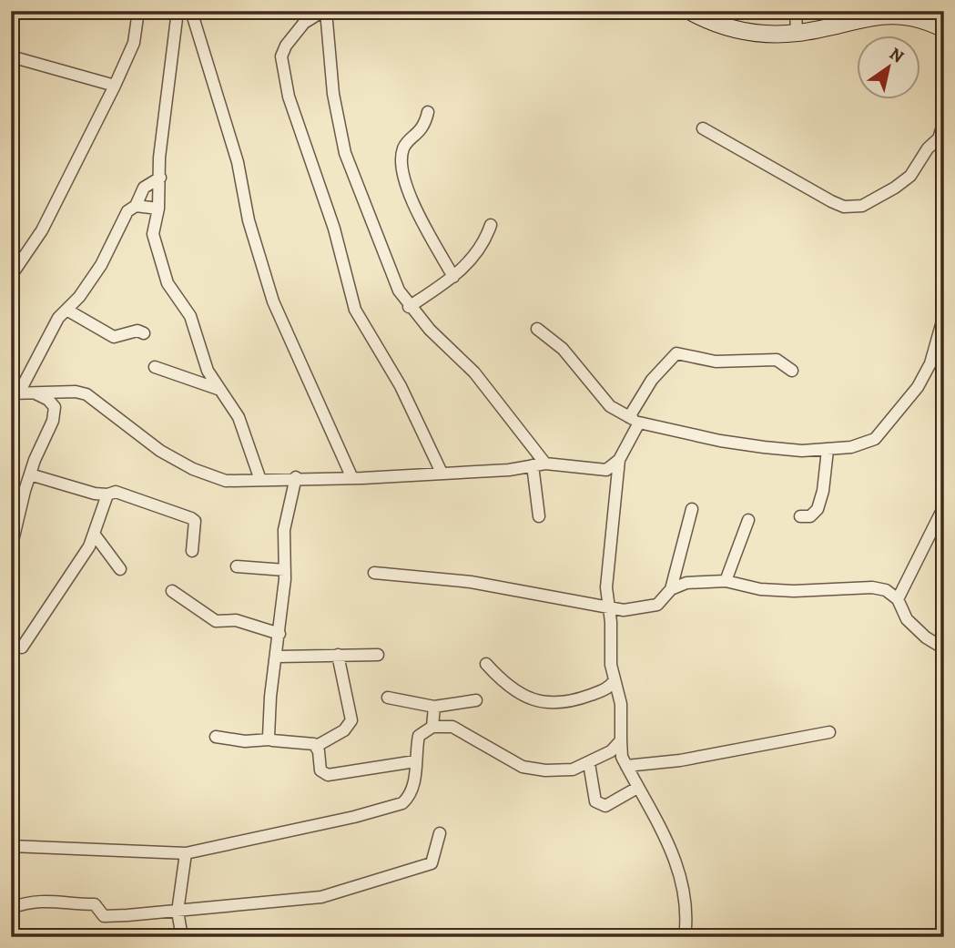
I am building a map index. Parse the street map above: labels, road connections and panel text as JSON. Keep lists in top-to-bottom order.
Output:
{
  "north": "top right"
}
